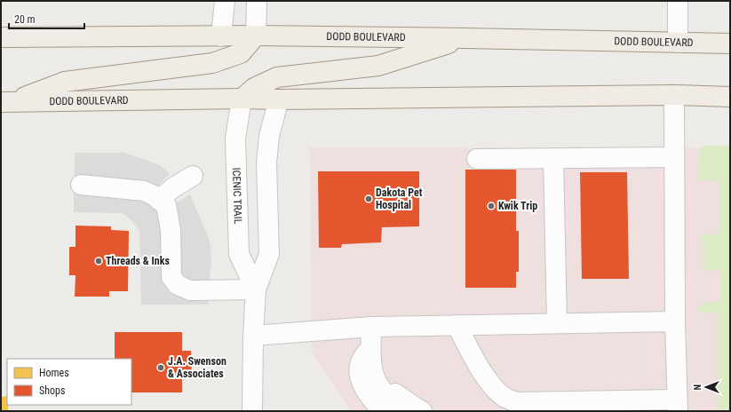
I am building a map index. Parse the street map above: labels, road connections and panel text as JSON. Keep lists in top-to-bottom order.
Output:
{
  "streets": {
    "main road": ["DODD BOULEVARD"],
    "street": ["ICENIC TRAIL"]
  },
  "crossings": [
    ["DODD BOULEVARD", "ICENIC TRAIL"]
  ],
  "places": [
    "Dakota Pet Hospital",
    "Kwik Trip",
    "Threads & Inks",
    "J.A. Swenson & Associates"
  ],
  "legend": ["Homes", "Shops"],
  "scale_bar": "20 m",
  "north": "left"
}
